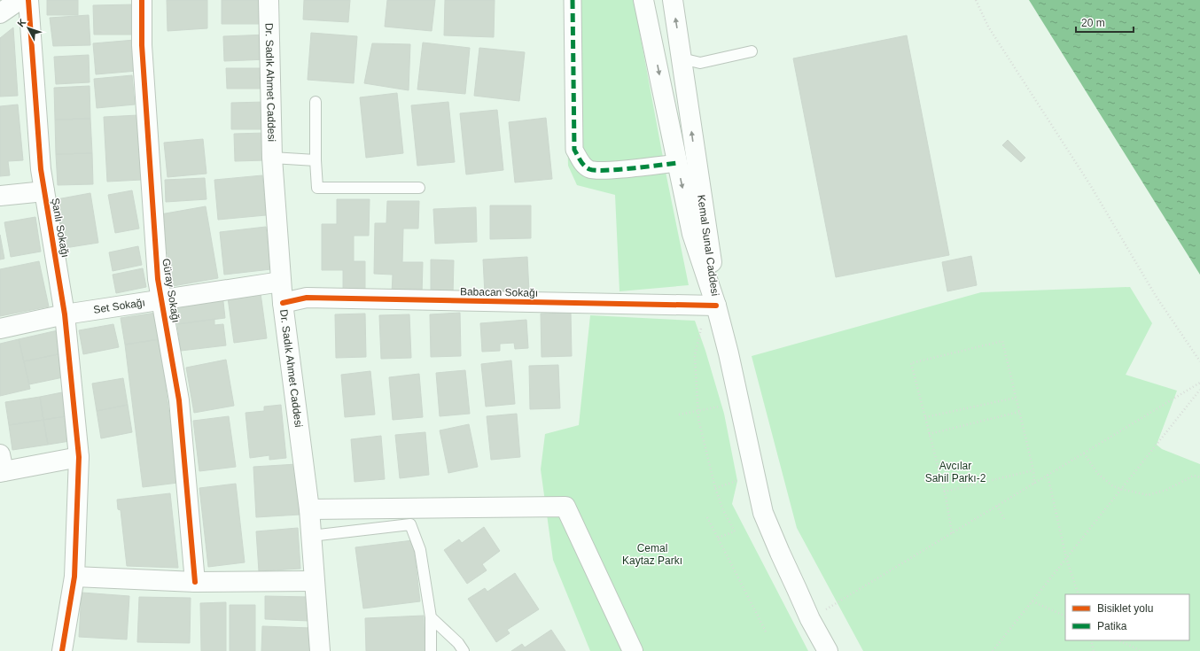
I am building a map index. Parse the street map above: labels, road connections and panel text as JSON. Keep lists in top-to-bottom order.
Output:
{
  "streets": {
    "street": [
      "Dr. Sadık Ahmet Caddesi",
      "Şanlı Sokağı",
      "Kemal Sunal Caddesi",
      "Güray Sokağı",
      "Babacan Sokağı",
      "Set Sokağı"
    ]
  },
  "crossings": [
    ["Dr. Sadık Ahmet Caddesi", "Babacan Sokağı"],
    ["Dr. Sadık Ahmet Caddesi", "Set Sokağı"],
    ["Şanlı Sokağı", "Set Sokağı"],
    ["Kemal Sunal Caddesi", "Babacan Sokağı"],
    ["Güray Sokağı", "Set Sokağı"]
  ],
  "parks": ["Avcılar Sahil Parkı-2", "Cemal Kaytaz Parkı"],
  "legend": ["Bisiklet yolu", "Patika"],
  "scale_bar": "20 m",
  "north": "top left"
}
